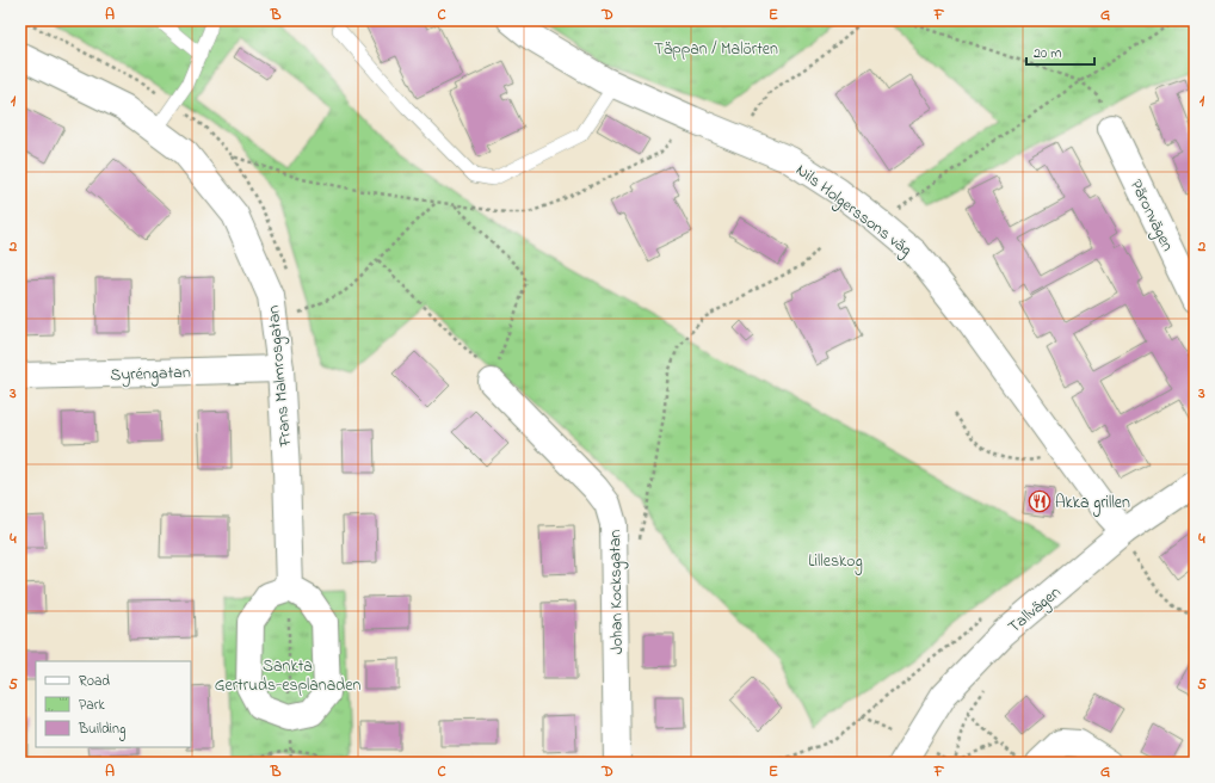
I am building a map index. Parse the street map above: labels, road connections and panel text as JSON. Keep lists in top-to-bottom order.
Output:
{
  "streets": {
    "street": [
      "Nils Holgerssons väg",
      "Päronvägen",
      "Syréngatan",
      "Frans Malmrosgatan",
      "Johan Kocksgatan",
      "Tallvägen"
    ]
  },
  "crossings": [
    ["Nils Holgerssons väg", "Tallvägen"],
    ["Syréngatan", "Frans Malmrosgatan"]
  ],
  "parks": ["Täppan / Malörten", "Lilleskog", "Sankta Gertruds-esplanaden"],
  "places": {
    "restaurant": ["Akka grillen"]
  },
  "legend": ["Road", "Park", "Building"],
  "scale_bar": "20 m",
  "grid": {
    "columns": [
      "A",
      "B",
      "C",
      "D",
      "E",
      "F",
      "G"
    ],
    "rows": [
      "1",
      "2",
      "3",
      "4",
      "5"
    ]
  }
}
